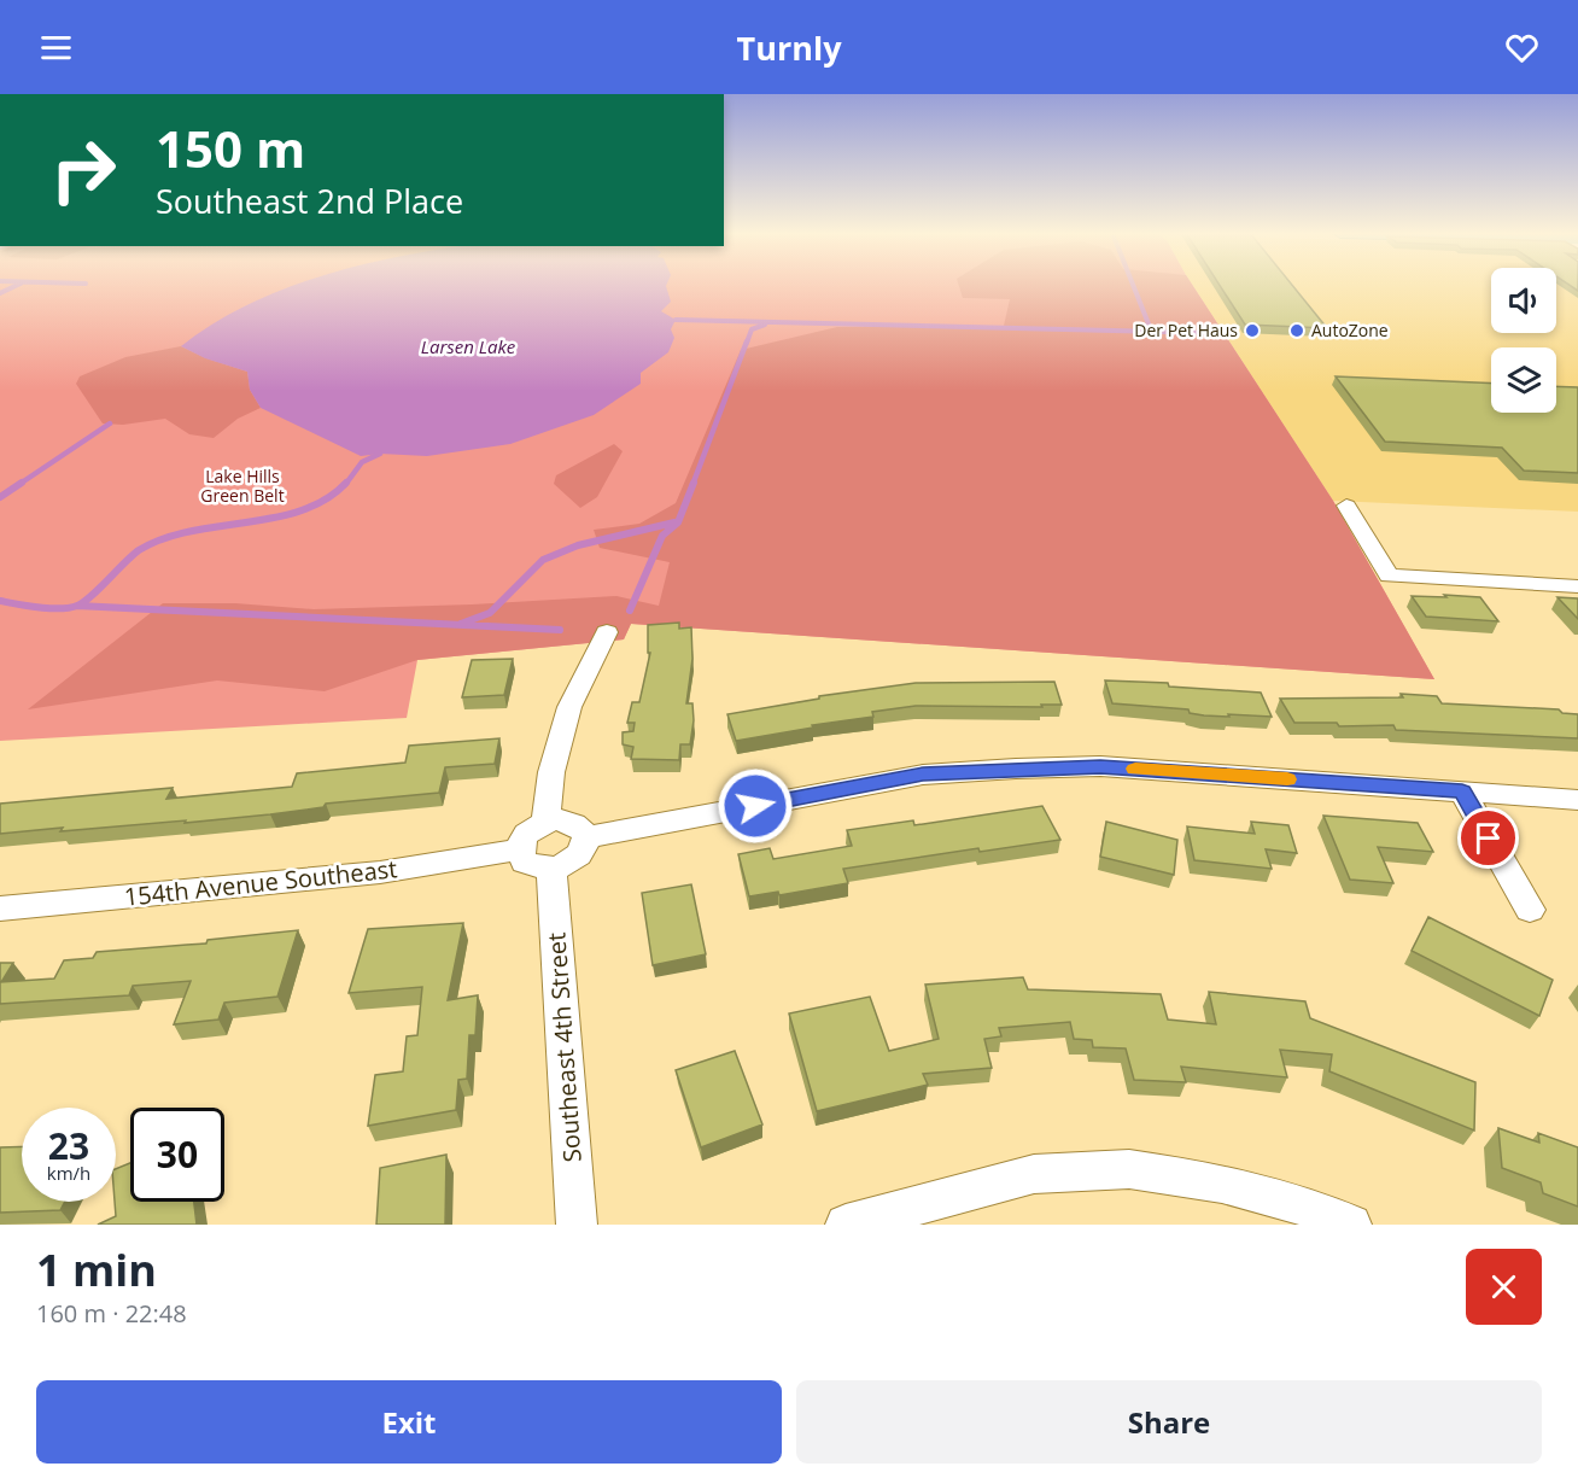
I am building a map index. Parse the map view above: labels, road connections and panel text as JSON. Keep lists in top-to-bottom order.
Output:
{
  "streets": {
    "street": ["154th Avenue Southeast", "Southeast 4th Street"]
  },
  "crossings": [
    ["154th Avenue Southeast", "Southeast 4th Street"]
  ],
  "water": ["Larsen Lake"],
  "parks": ["Lake Hills Green Belt"],
  "places": ["Der Pet Haus", "AutoZone"],
  "page": {
    "header": "Turnly",
    "turn": ["150 m", "Southeast 2nd Place"],
    "speed": "23 km/h",
    "limit": "30",
    "heading": ["1 min", "160 m · 22:48"],
    "buttons": ["Exit", "Share"]
  }
}
